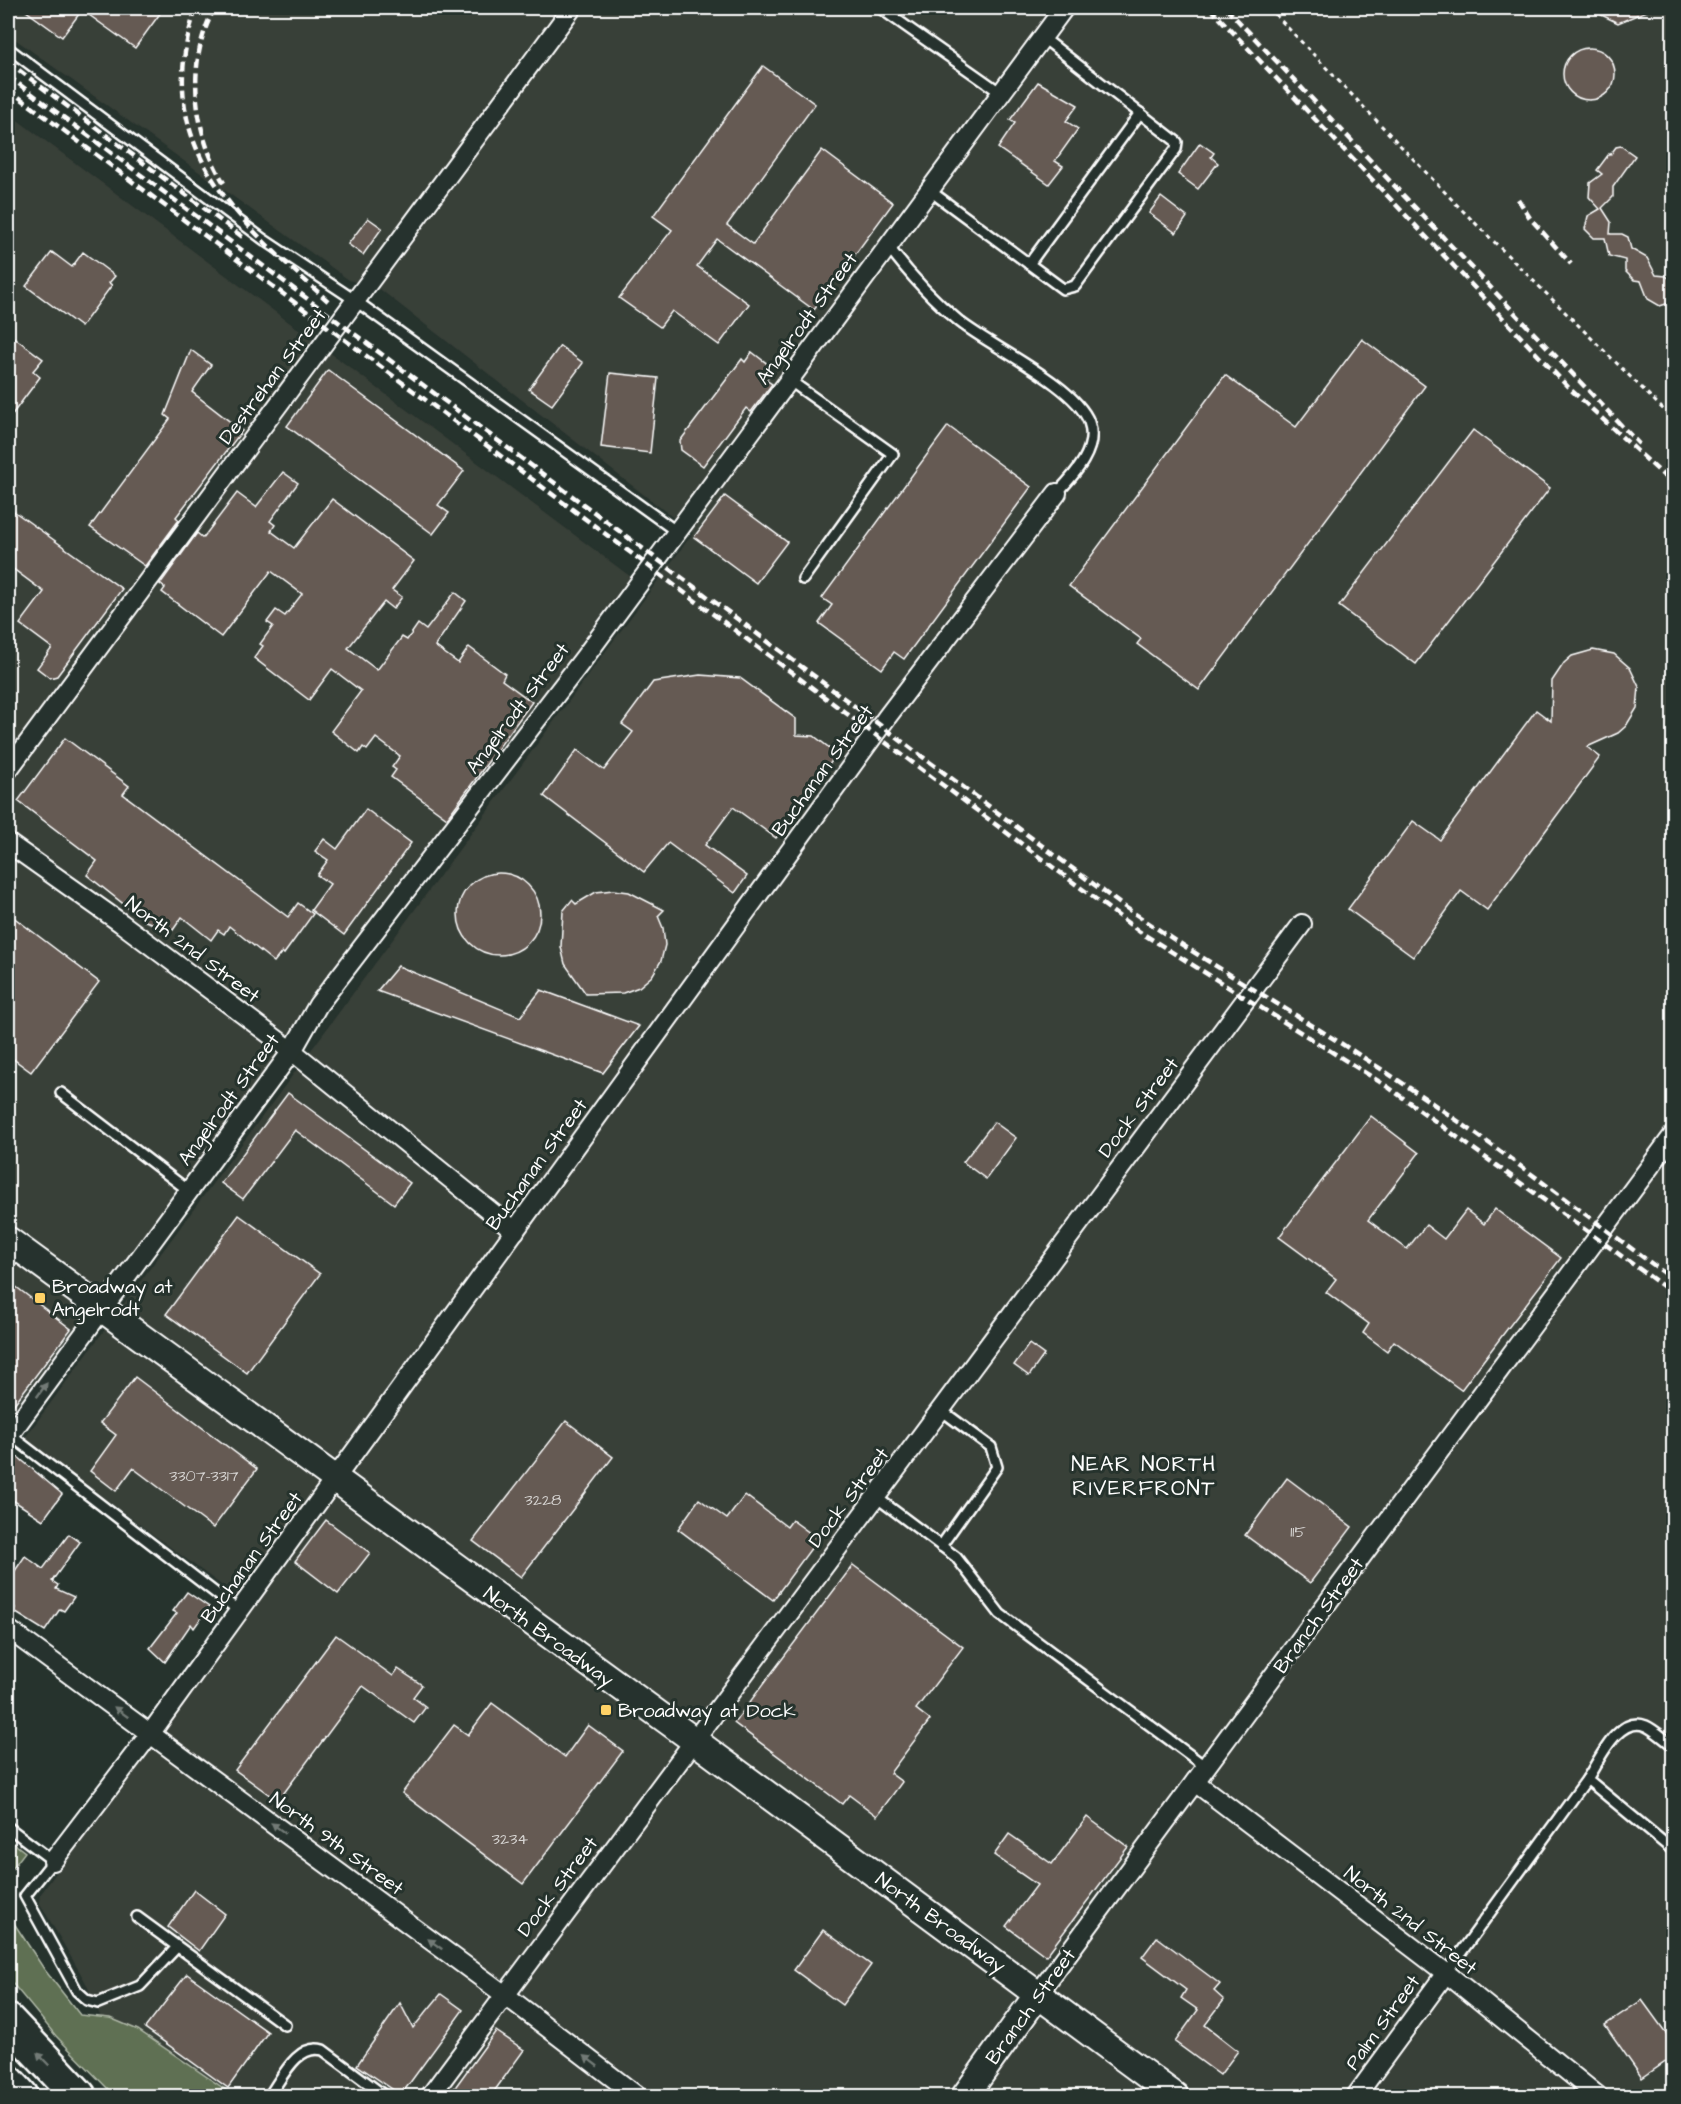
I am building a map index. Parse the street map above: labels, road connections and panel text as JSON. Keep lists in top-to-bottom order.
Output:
{
  "streets": {
    "main road": ["Branch Street", "North Broadway"],
    "street": [
      "Angelrodt Street",
      "Destrehan Street",
      "Buchanan Street",
      "North 2nd Street",
      "Dock Street",
      "North 9th Street",
      "Palm Street"
    ]
  },
  "crossings": [
    ["Angelrodt Street", "North 2nd Street"],
    ["Angelrodt Street", "North Broadway"],
    ["Buchanan Street", "North 2nd Street"],
    ["Buchanan Street", "North Broadway"],
    ["Buchanan Street", "North 9th Street"],
    ["North 2nd Street", "Branch Street"],
    ["North 2nd Street", "Palm Street"],
    ["Dock Street", "North Broadway"],
    ["Dock Street", "North 9th Street"],
    ["Branch Street", "North Broadway"]
  ],
  "one_way": ["North 9th Street"],
  "districts": ["NEAR NORTH RIVERFRONT"],
  "places": {
    "transit": ["Broadway at Angelrodt", "Broadway at Dock"]
  },
  "house_numbers": [
    "3307-3317",
    "3228",
    "115",
    "3234"
  ]
}
